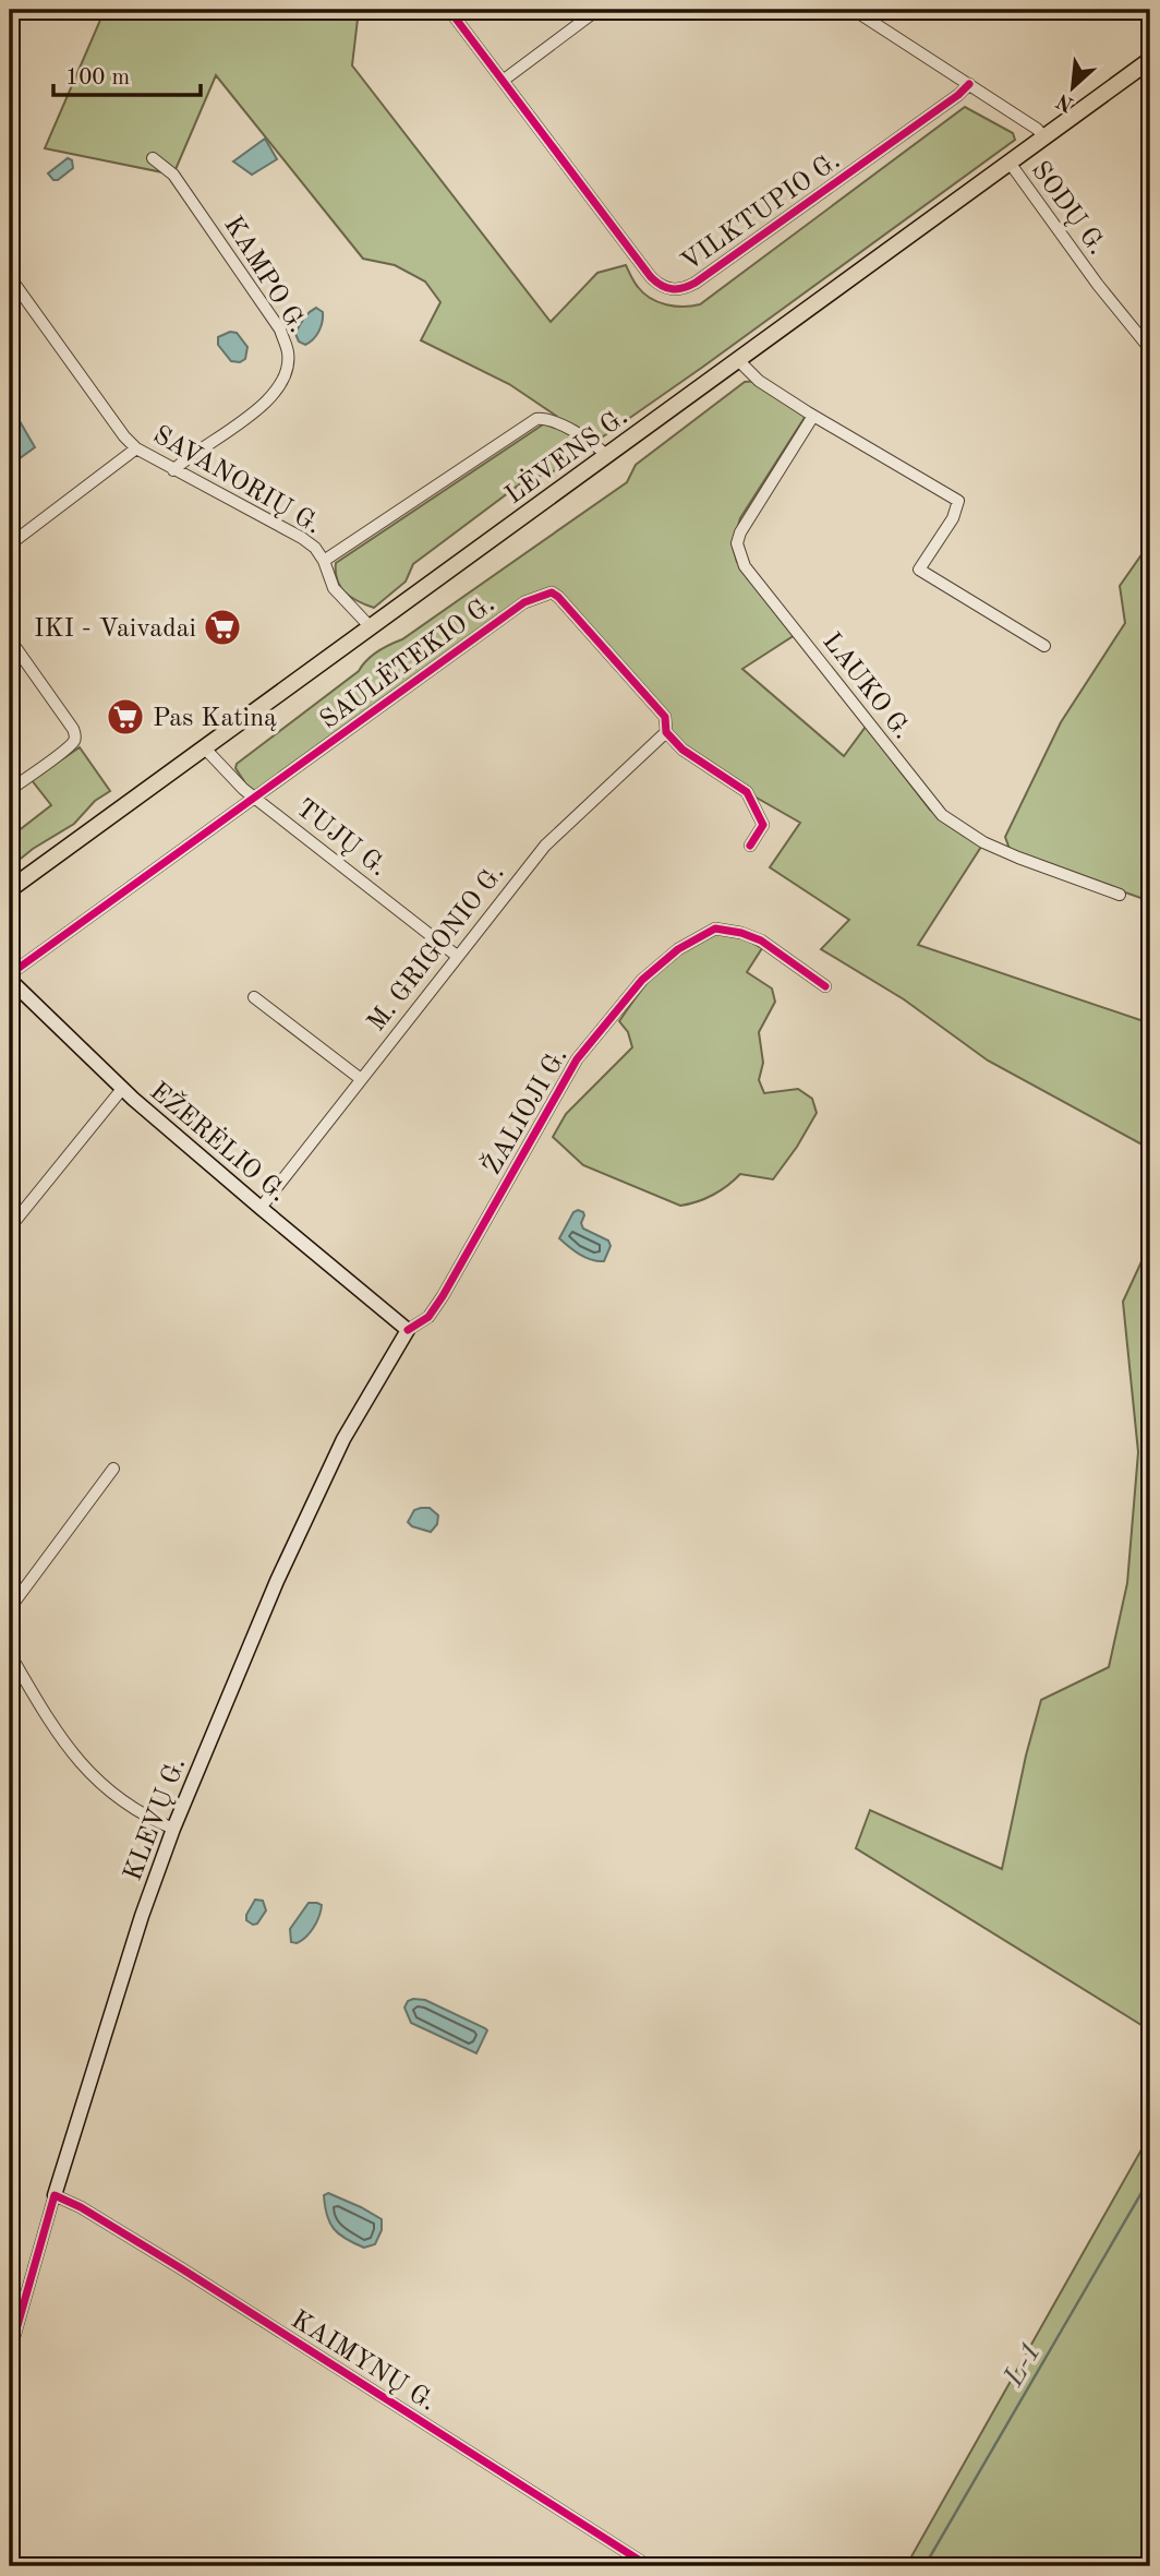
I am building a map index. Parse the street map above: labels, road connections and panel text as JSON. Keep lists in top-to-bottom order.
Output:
{
  "streets": {
    "main road": ["LĖVENS G.", "EŽERĖLIO G.", "KLEVŲ G."],
    "street": [
      "SODŲ G.",
      "VILKTUPIO G.",
      "KAMPO G.",
      "SAVANORIŲ G.",
      "SAULĖTEKIO G.",
      "LAUKO G.",
      "TUJŲ G.",
      "M. GRIGONIO G.",
      "ŽALIOJI G.",
      "KAIMYNŲ G."
    ]
  },
  "crossings": [
    ["SODŲ G.", "LĖVENS G."],
    ["KAMPO G.", "SAVANORIŲ G."],
    ["LĖVENS G.", "SAVANORIŲ G."],
    ["LĖVENS G.", "TUJŲ G."],
    ["SAULĖTEKIO G.", "TUJŲ G."],
    ["SAULĖTEKIO G.", "M. GRIGONIO G."],
    ["SAULĖTEKIO G.", "EŽERĖLIO G."],
    ["TUJŲ G.", "M. GRIGONIO G."],
    ["M. GRIGONIO G.", "EŽERĖLIO G."],
    ["ŽALIOJI G.", "EŽERĖLIO G."],
    ["ŽALIOJI G.", "KLEVŲ G."],
    ["EŽERĖLIO G.", "KLEVŲ G."],
    ["KLEVŲ G.", "KAIMYNŲ G."]
  ],
  "water": ["L-1"],
  "places": {
    "supermarket": ["IKI - Vaivadai", "Pas Katiną"]
  },
  "scale_bar": "100 m",
  "north": "bottom left"
}
